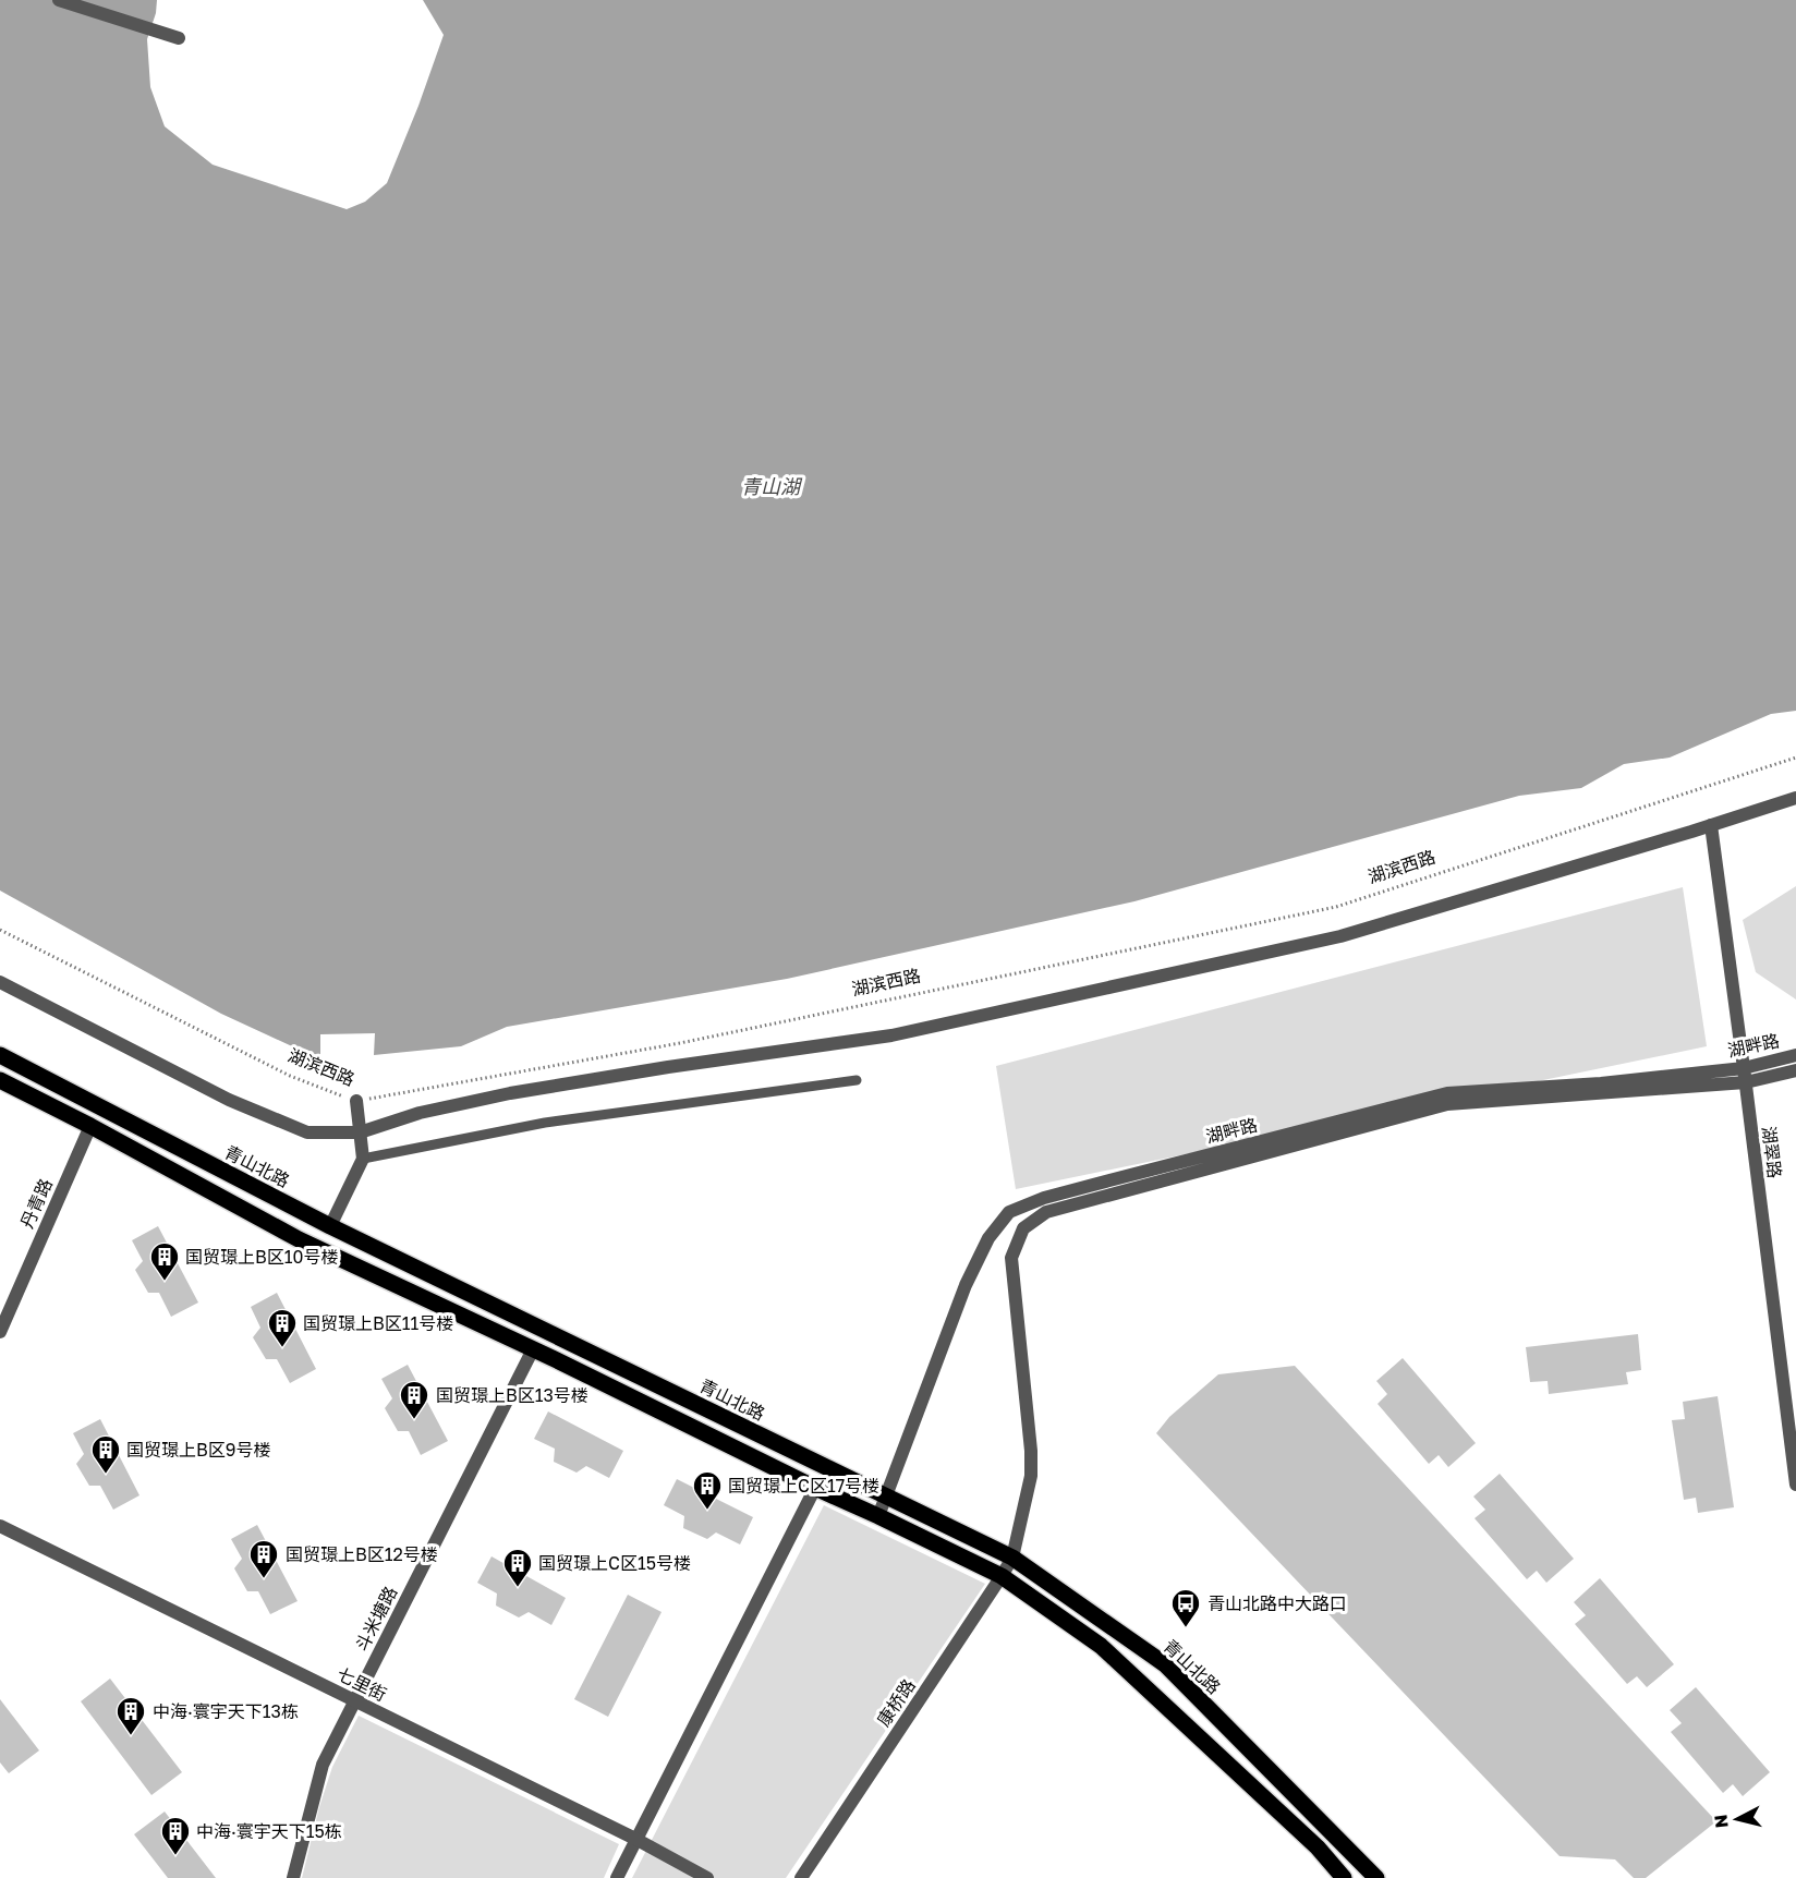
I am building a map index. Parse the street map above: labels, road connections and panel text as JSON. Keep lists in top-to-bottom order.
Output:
{
  "streets": {
    "main road": ["青山北路"],
    "street": [
      "湖畔路",
      "湖翠路",
      "丹青路",
      "斗米塘路",
      "七里街",
      "康桥路"
    ],
    "path": ["湖滨西路"]
  },
  "crossings": [
    ["湖畔路", "湖翠路"],
    ["湖畔路", "青山北路"],
    ["湖畔路", "康桥路"],
    ["青山北路", "康桥路"],
    ["斗米塘路", "七里街"]
  ],
  "water": ["青山湖"],
  "places": {
    "building": [
      "国贸璟上B区10号楼",
      "国贸璟上B区11号楼",
      "国贸璟上B区13号楼",
      "国贸璟上B区9号楼",
      "国贸璟上C区17号楼",
      "国贸璟上B区12号楼",
      "国贸璟上C区15号楼",
      "中海·寰宇天下13栋",
      "中海·寰宇天下15栋"
    ],
    "bus stop": ["青山北路中大路口"]
  },
  "north": "left"
}
